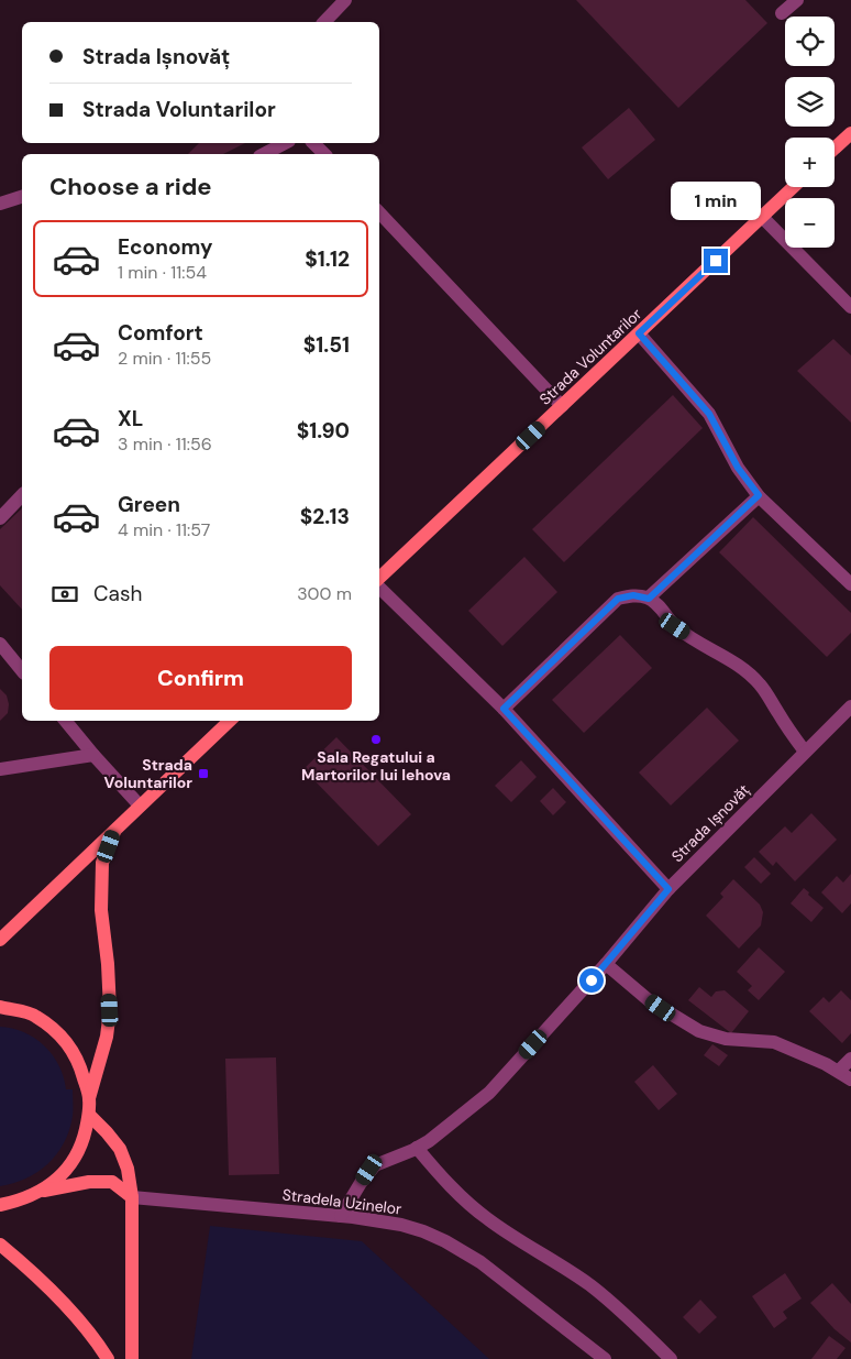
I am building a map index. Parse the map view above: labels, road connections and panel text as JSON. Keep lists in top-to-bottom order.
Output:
{
  "streets": {
    "main road": ["Strada Voluntarilor"],
    "street": ["Strada Ișnovăț", "Stradela Uzinelor"]
  },
  "crossings": [
    ["Strada Ișnovăț", "Stradela Uzinelor"]
  ],
  "places": {
    "other": ["Sala Regatului a Martorilor lui Iehova"],
    "transit": ["Strada Voluntarilor"]
  },
  "page": {
    "map_buttons": ["+", "−"],
    "banner": ["Strada Ișnovăț", "Strada Voluntarilor"],
    "heading": "Choose a ride",
    "bubble": "1 min",
    "list": [
      {
        "name": "Economy",
        "note": "1 min · 11:54",
        "value": "$1.12"
      },
      {
        "name": "Comfort",
        "note": "2 min · 11:55",
        "value": "$1.51"
      },
      {
        "name": "XL",
        "note": "3 min · 11:56",
        "value": "$1.90"
      },
      {
        "name": "Green",
        "note": "4 min · 11:57",
        "value": "$2.13"
      }
    ],
    "pay": ["Cash", "300 m"],
    "buttons": "Confirm"
  }
}
